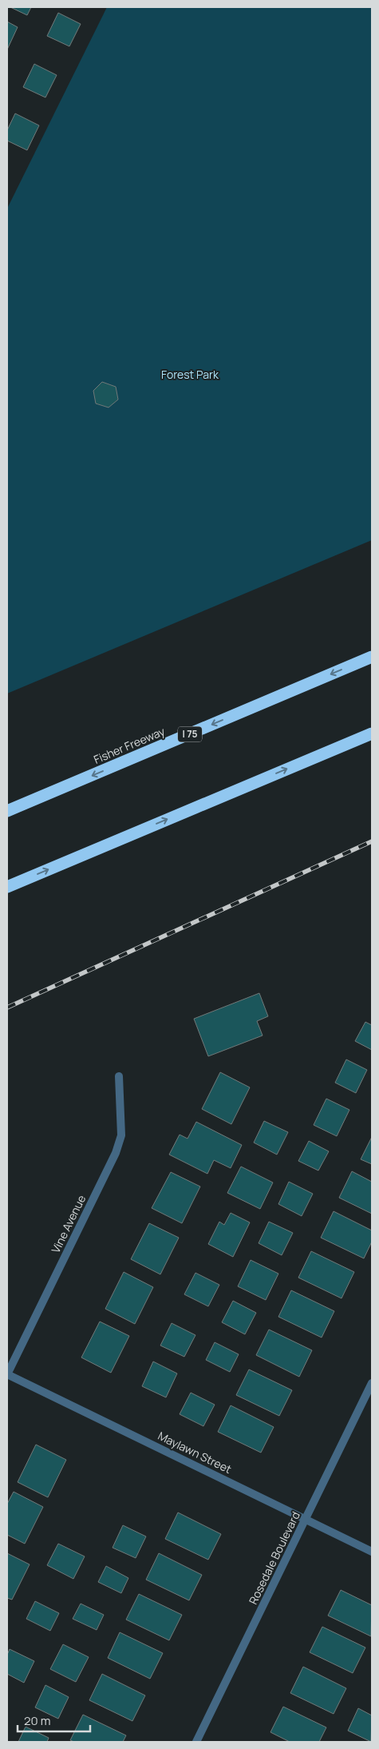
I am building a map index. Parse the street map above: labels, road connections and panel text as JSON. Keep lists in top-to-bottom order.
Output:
{
  "streets": {
    "highway": ["I 75", "Fisher Freeway"],
    "street": ["Vine Avenue", "Maylawn Street", "Rosedale Boulevard"]
  },
  "crossings": [
    ["Vine Avenue", "Maylawn Street"],
    ["Maylawn Street", "Rosedale Boulevard"]
  ],
  "parks": ["Forest Park"],
  "scale_bar": "20 m"
}
